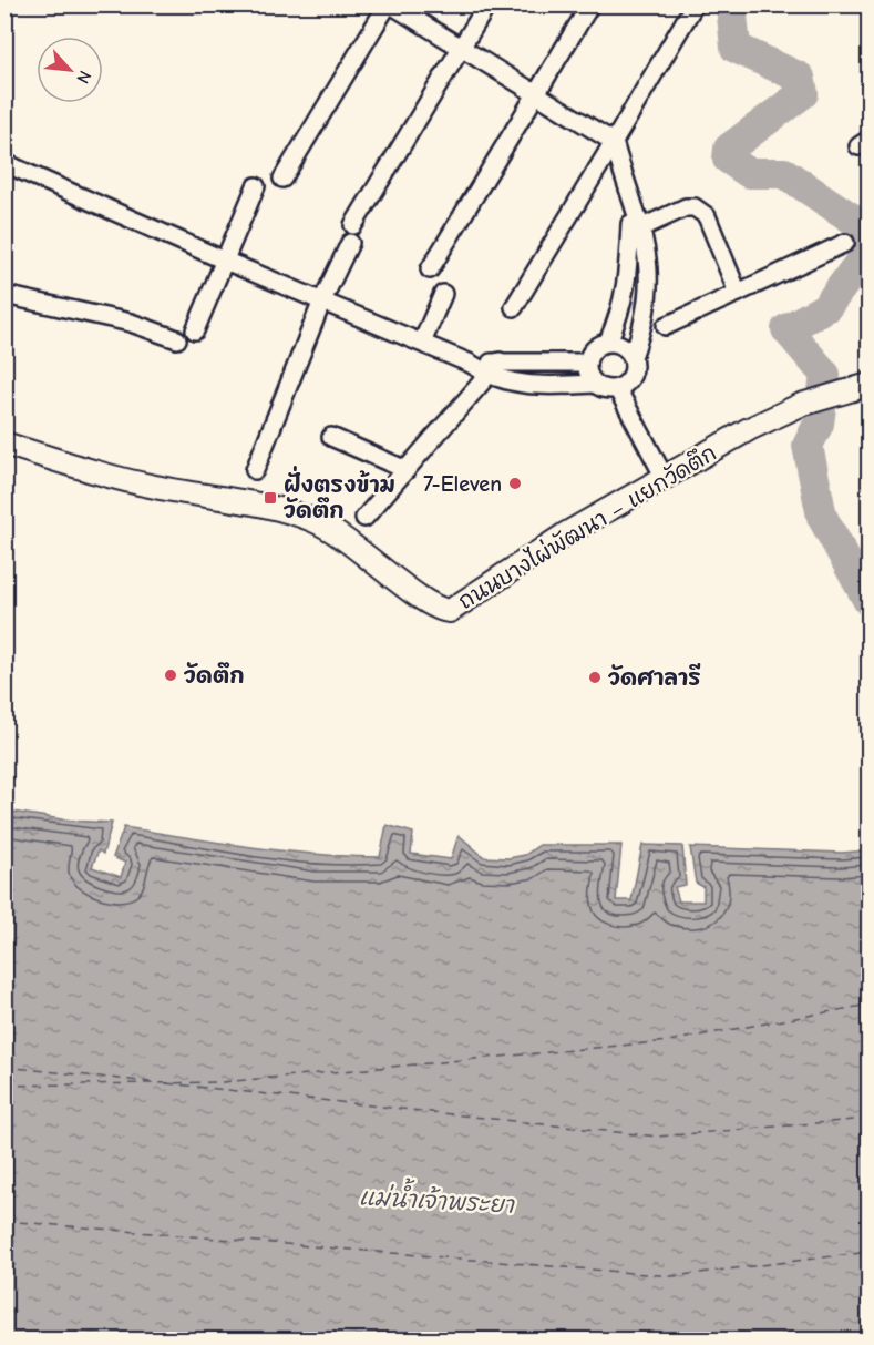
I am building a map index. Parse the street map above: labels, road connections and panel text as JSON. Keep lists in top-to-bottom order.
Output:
{
  "streets": {
    "street": ["ถนนบางไผ่พัฒนา – แยกวัดตึก"]
  },
  "water": ["แม่น้ำเจ้าพระยา"],
  "places": {
    "other": ["7-Eleven", "วัดตึก", "วัดศาลารี"],
    "transit": ["ฝั่งตรงข้าม วัดตึก"]
  },
  "north": "bottom right"
}
